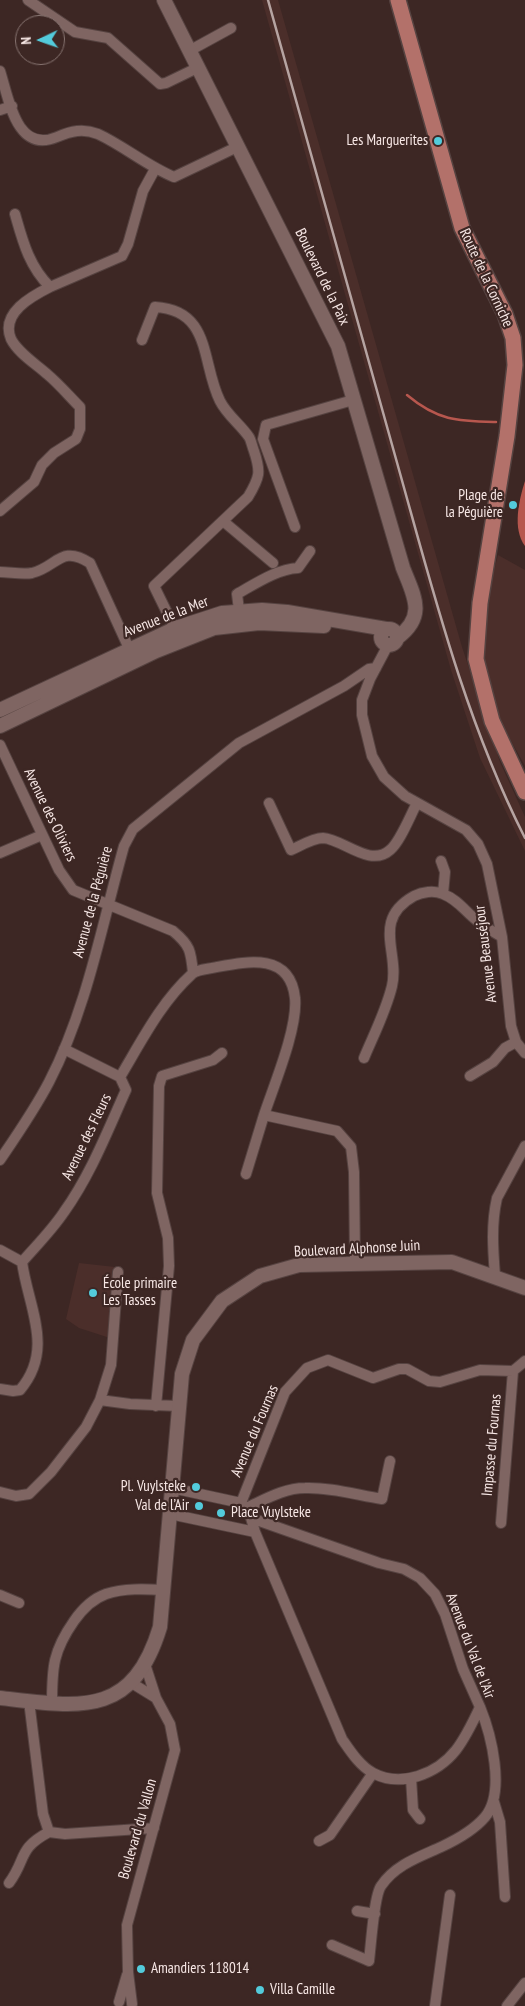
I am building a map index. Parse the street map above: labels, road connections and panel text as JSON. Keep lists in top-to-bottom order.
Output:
{
  "streets": {
    "main road": ["Route de la Corniche"],
    "street": [
      "Boulevard de la Paix",
      "Avenue de la Mer",
      "Avenue des Oliviers",
      "Avenue de la Péguière",
      "Avenue Beauséjour",
      "Avenue des Fleurs",
      "Boulevard Alphonse Juin",
      "Avenue du Fournas",
      "Impasse du Fournas",
      "Avenue du Val de l'Air",
      "Boulevard du Vallon"
    ]
  },
  "crossings": [
    ["Boulevard de la Paix", "Avenue de la Mer"],
    ["Avenue des Oliviers", "Avenue de la Péguière"],
    ["Avenue des Oliviers", "Avenue des Fleurs"],
    ["Avenue de la Péguière", "Avenue Beauséjour"],
    ["Boulevard Alphonse Juin", "Boulevard du Vallon"],
    ["Avenue du Fournas", "Impasse du Fournas"]
  ],
  "places": [
    "Les Marguerites",
    "Plage de la Péguière",
    "École primaire Les Tasses",
    "Pl. Vuylsteke",
    "Val de l’Air",
    "Place Vuylsteke",
    "Amandiers 118014",
    "Villa Camille"
  ],
  "north": "left"
}
